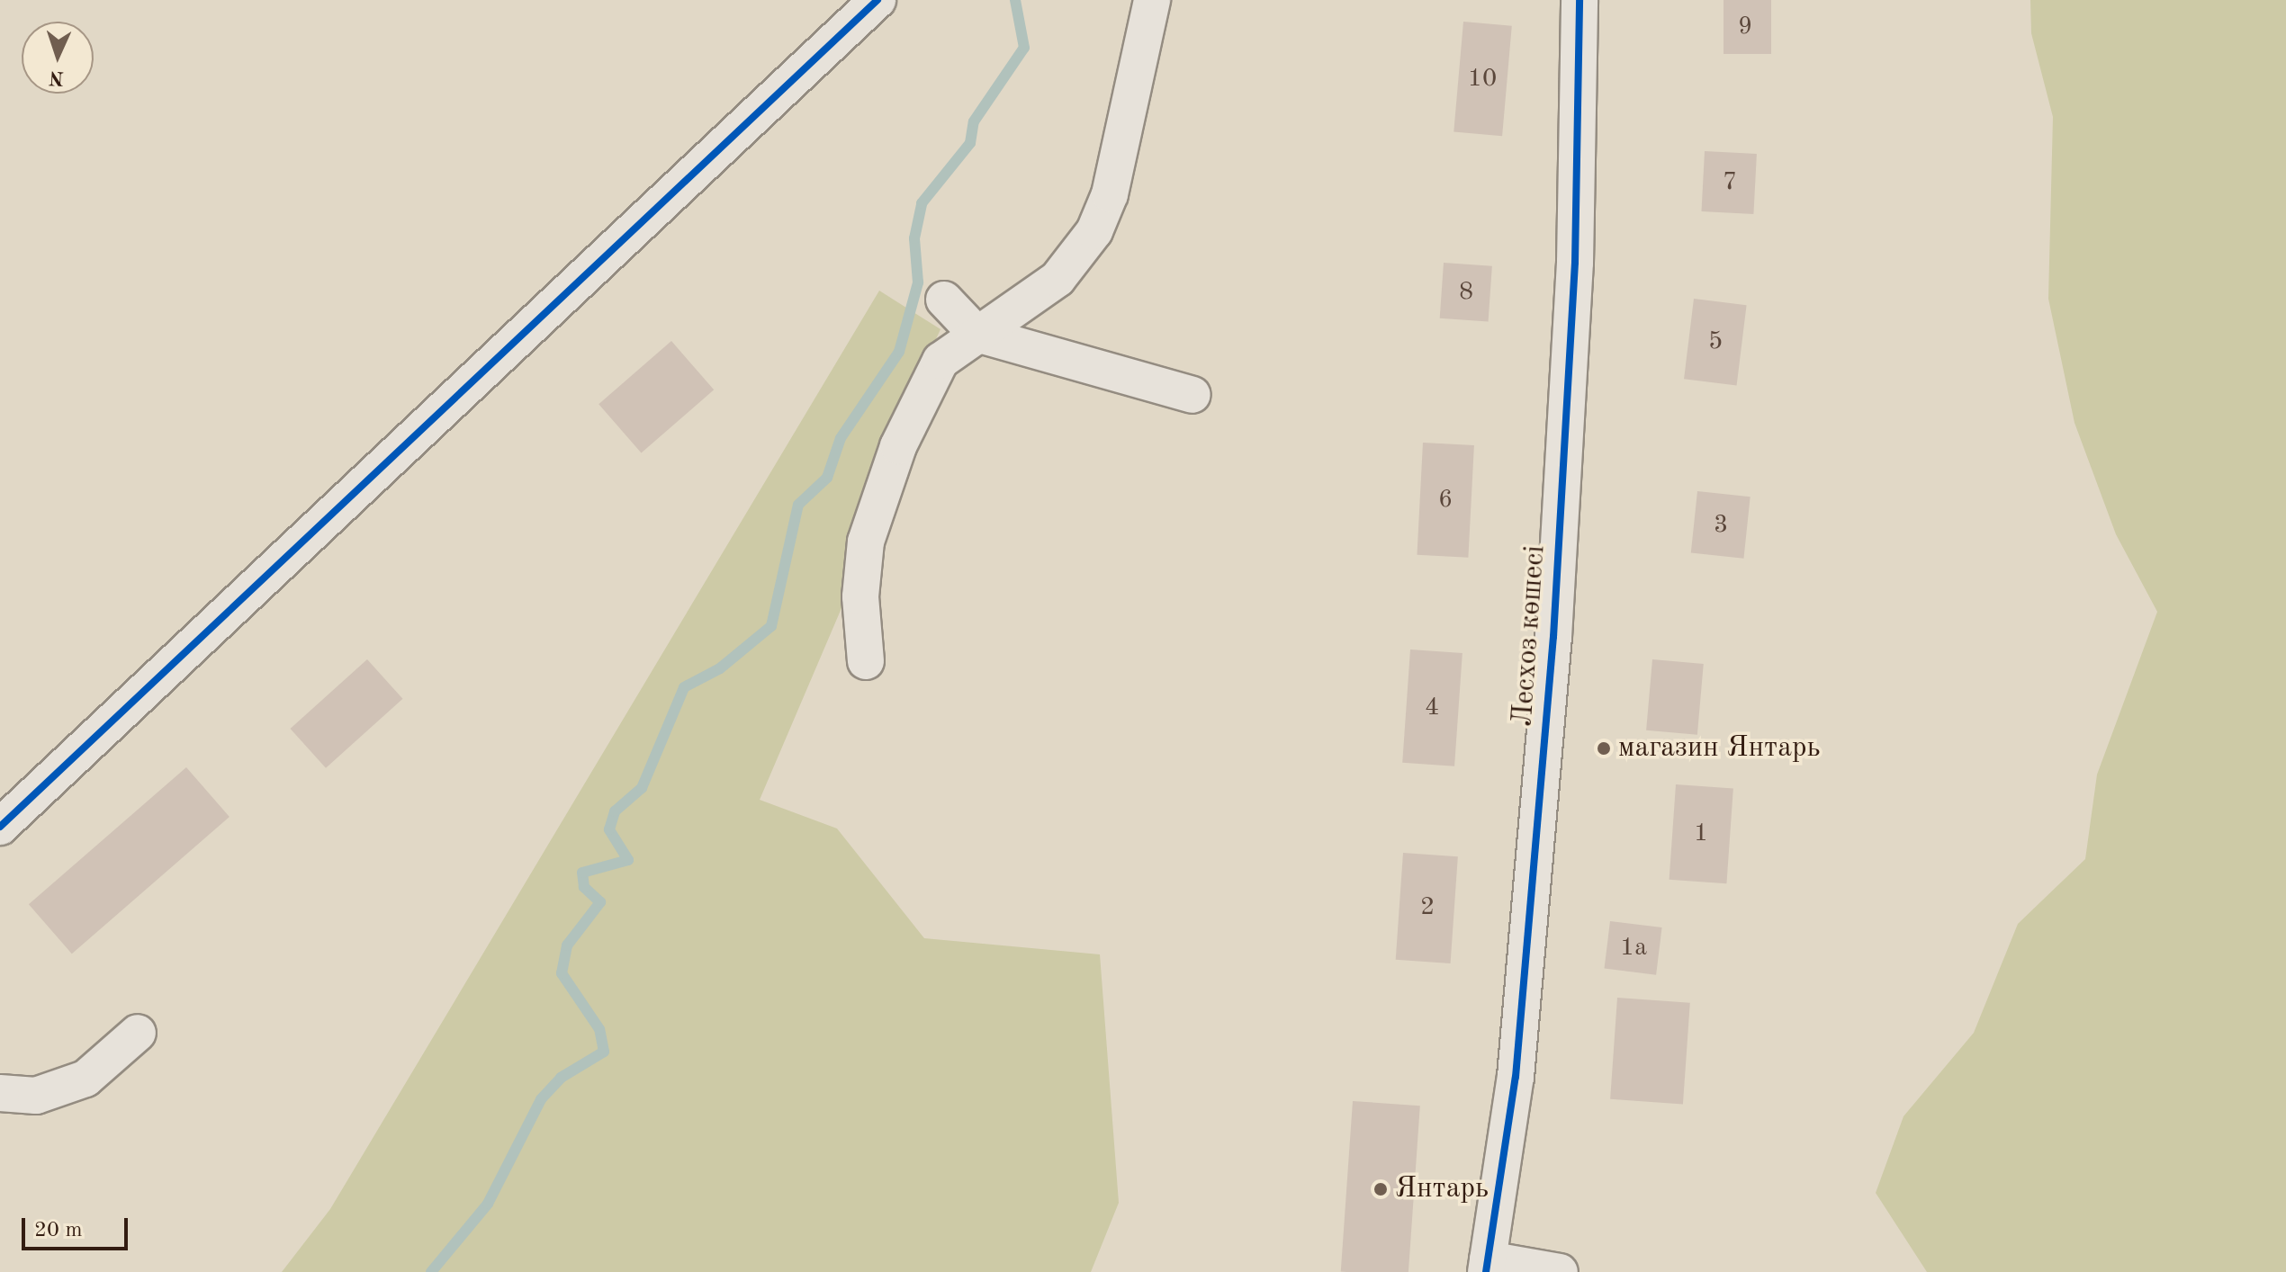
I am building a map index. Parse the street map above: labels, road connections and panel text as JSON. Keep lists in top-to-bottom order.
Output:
{
  "streets": {
    "street": ["Лесхоз көшесі"]
  },
  "places": ["магазин Янтарь", "Янтарь"],
  "house_numbers": [
    "9",
    "10",
    "7",
    "8",
    "5",
    "6",
    "3",
    "4",
    "1",
    "2",
    "1а"
  ],
  "scale_bar": "20 m",
  "north": "bottom"
}
